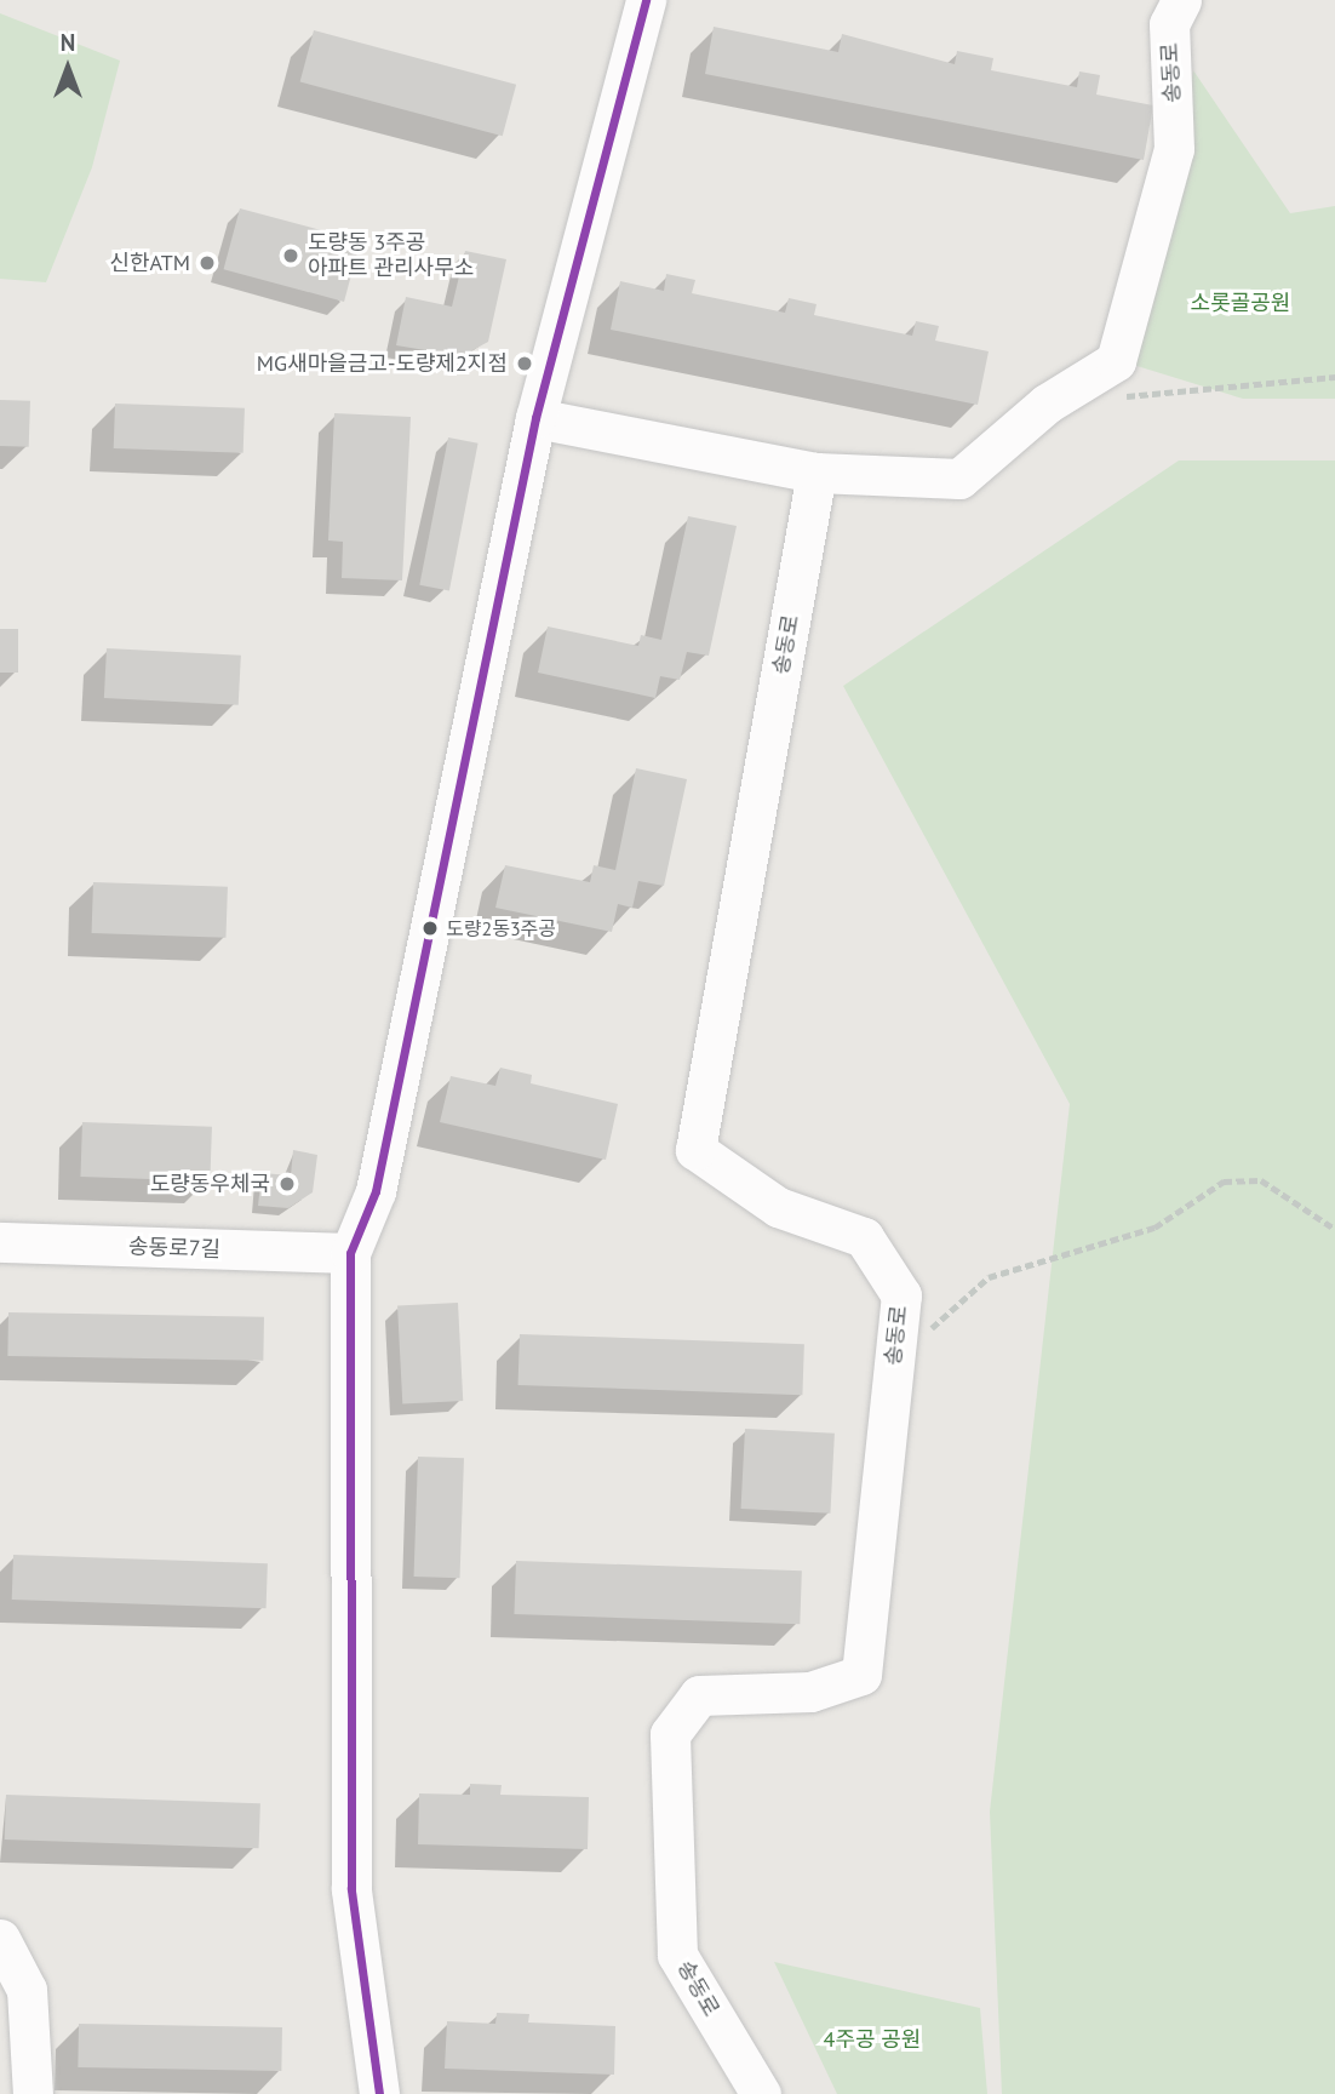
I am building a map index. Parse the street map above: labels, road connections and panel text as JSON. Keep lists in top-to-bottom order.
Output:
{
  "streets": {
    "street": ["송동로", "송동로7길"]
  },
  "parks": ["소롯골공원", "4주공 공원"],
  "places": [
    "도량동 3주공 아파트 관리사무소",
    "신한ATM",
    "MG새마을금고-도량제2지점",
    "도량2동3주공",
    "도량동우체국"
  ],
  "north": "top"
}
